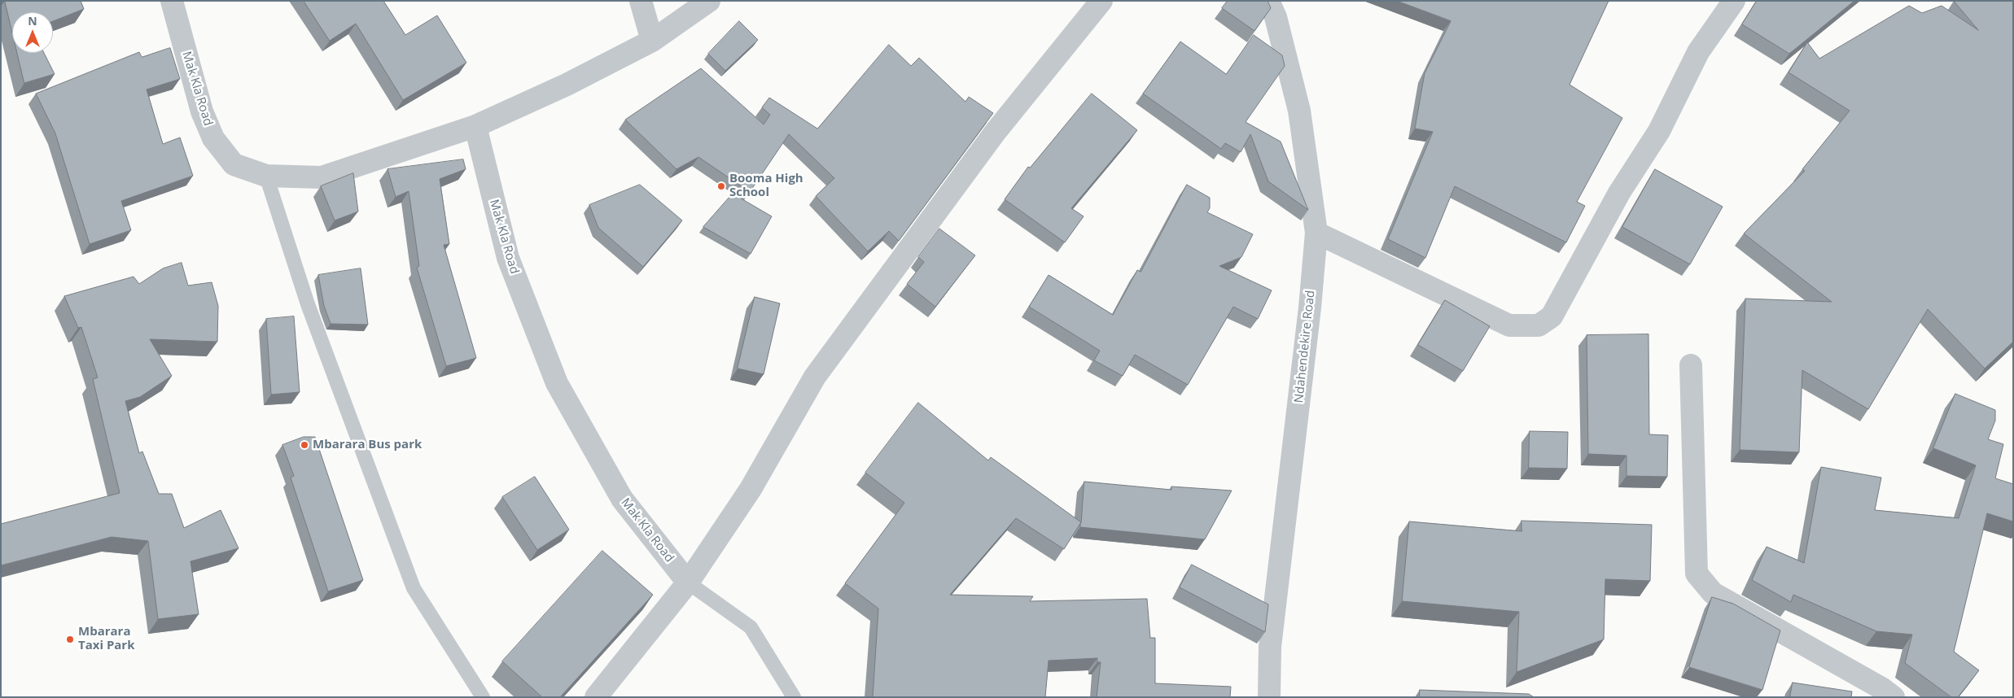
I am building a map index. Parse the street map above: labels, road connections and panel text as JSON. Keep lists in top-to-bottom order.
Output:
{
  "streets": {
    "street": ["Mak Kla Road", "Ndahendekire Road"]
  },
  "places": ["Booma High School", "Mbarara Bus park", "Mbarara Taxi Park"],
  "north": "top"
}
